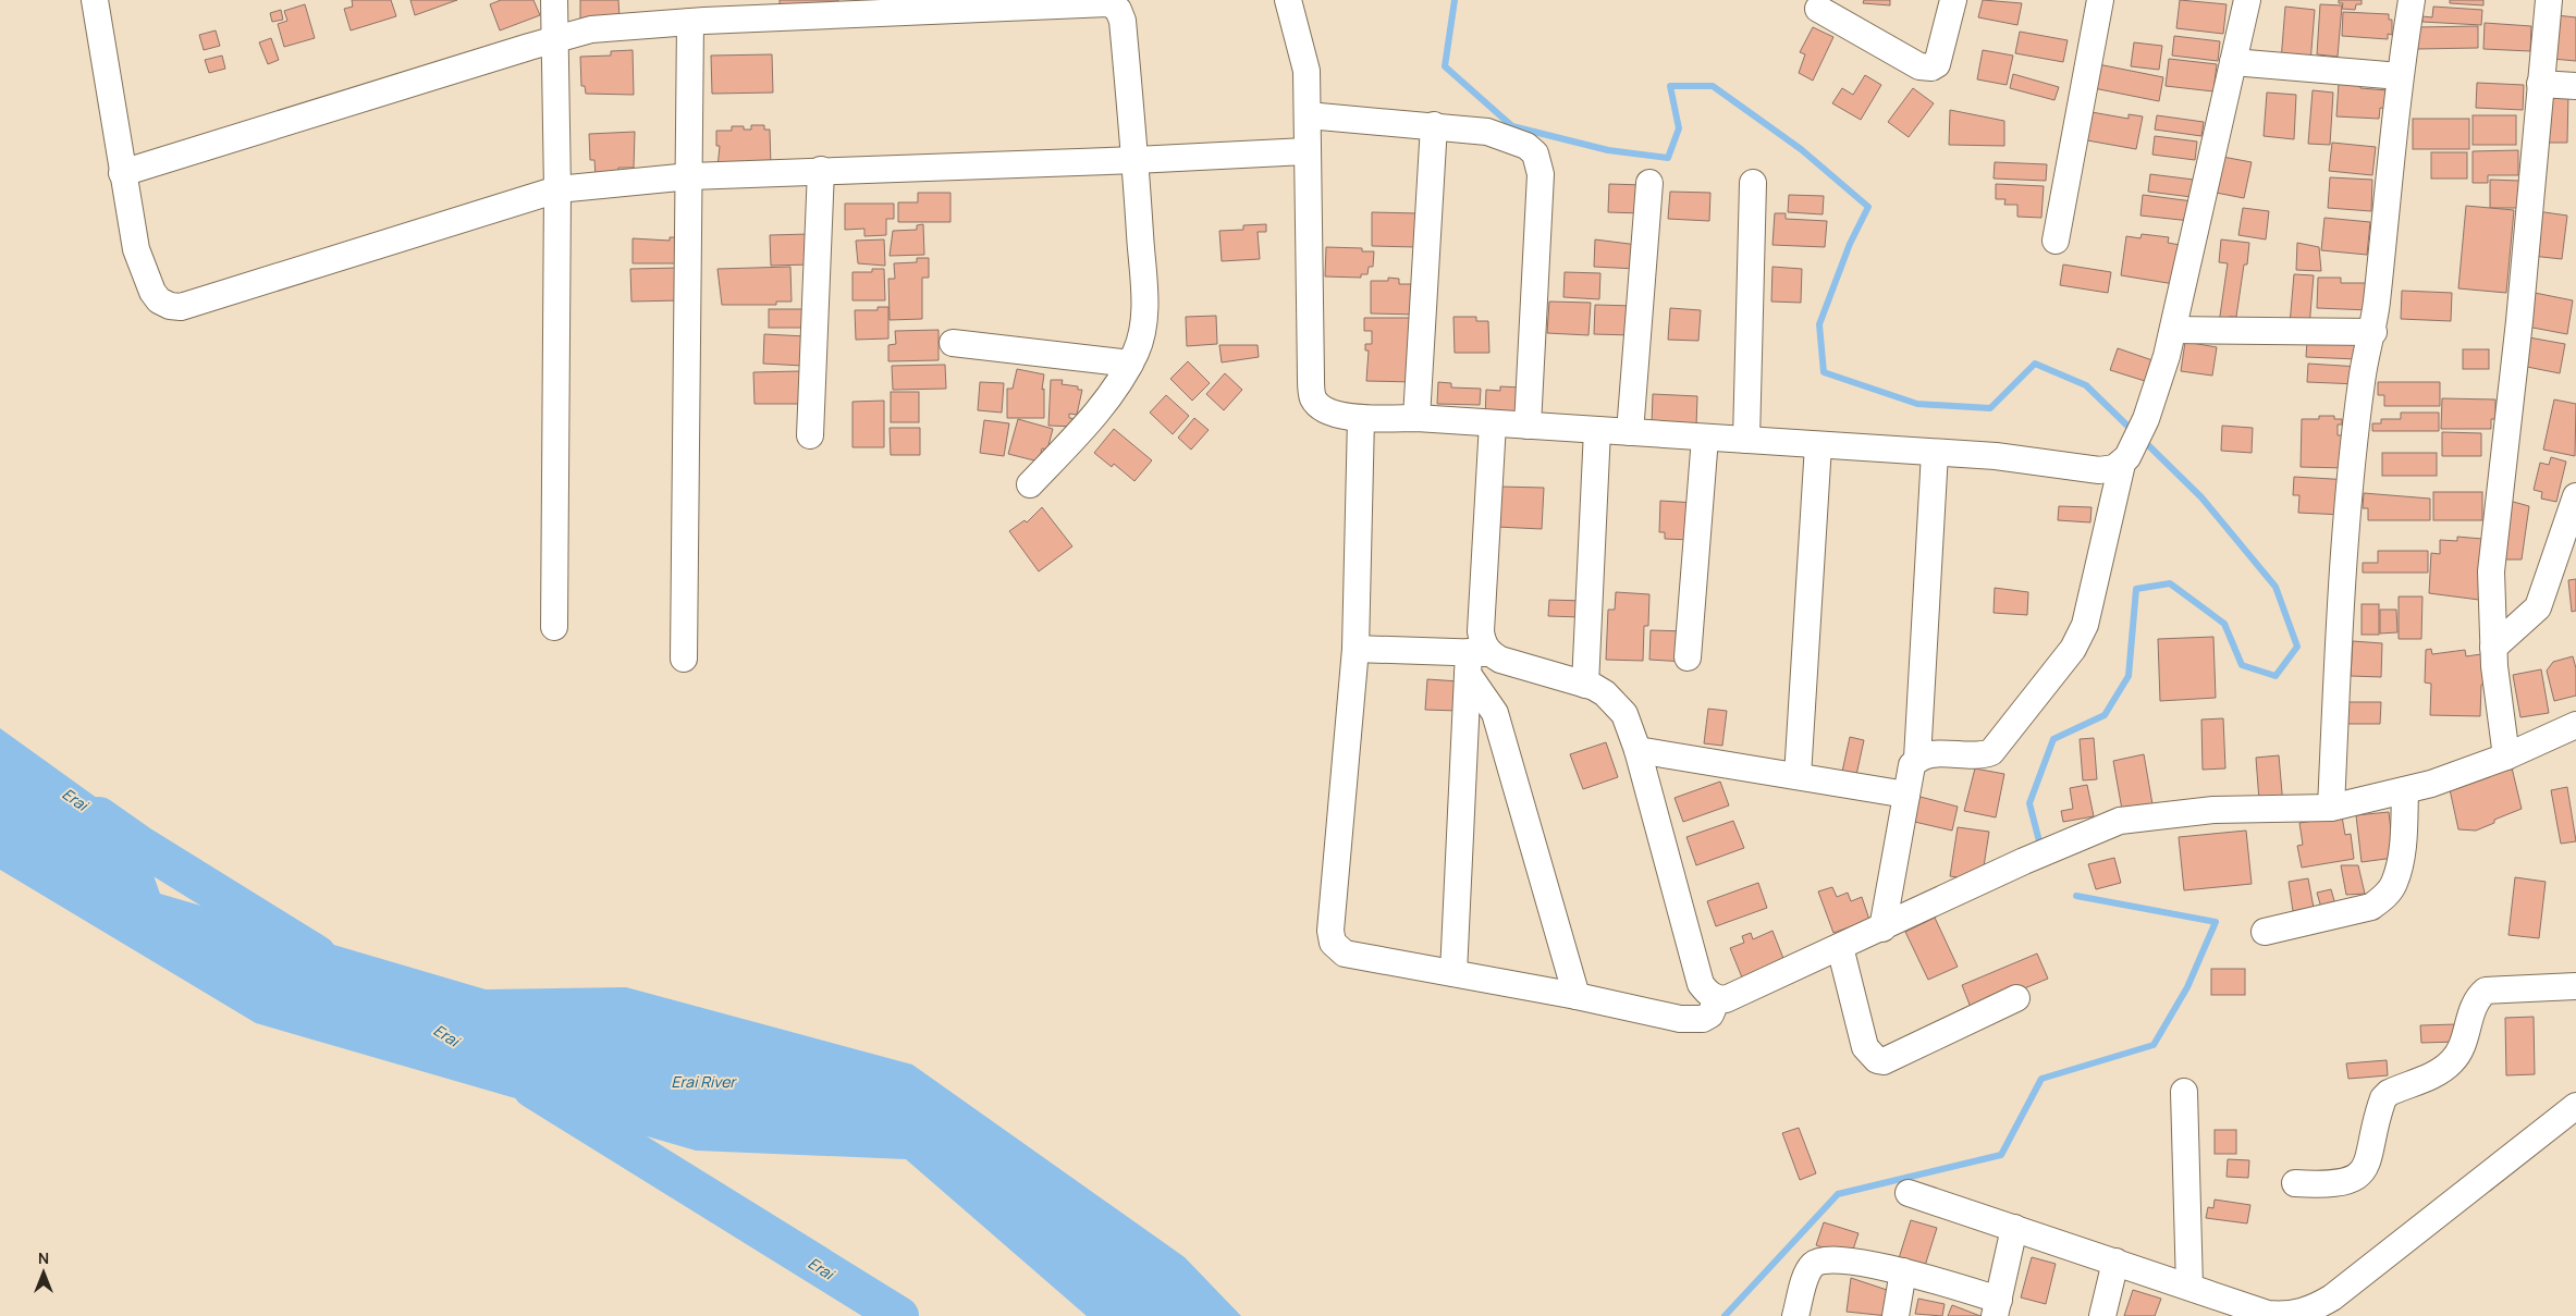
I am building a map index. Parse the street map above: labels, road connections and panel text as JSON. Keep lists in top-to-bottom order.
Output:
{
  "water": ["Erai", "Erai River"],
  "north": "top"
}
